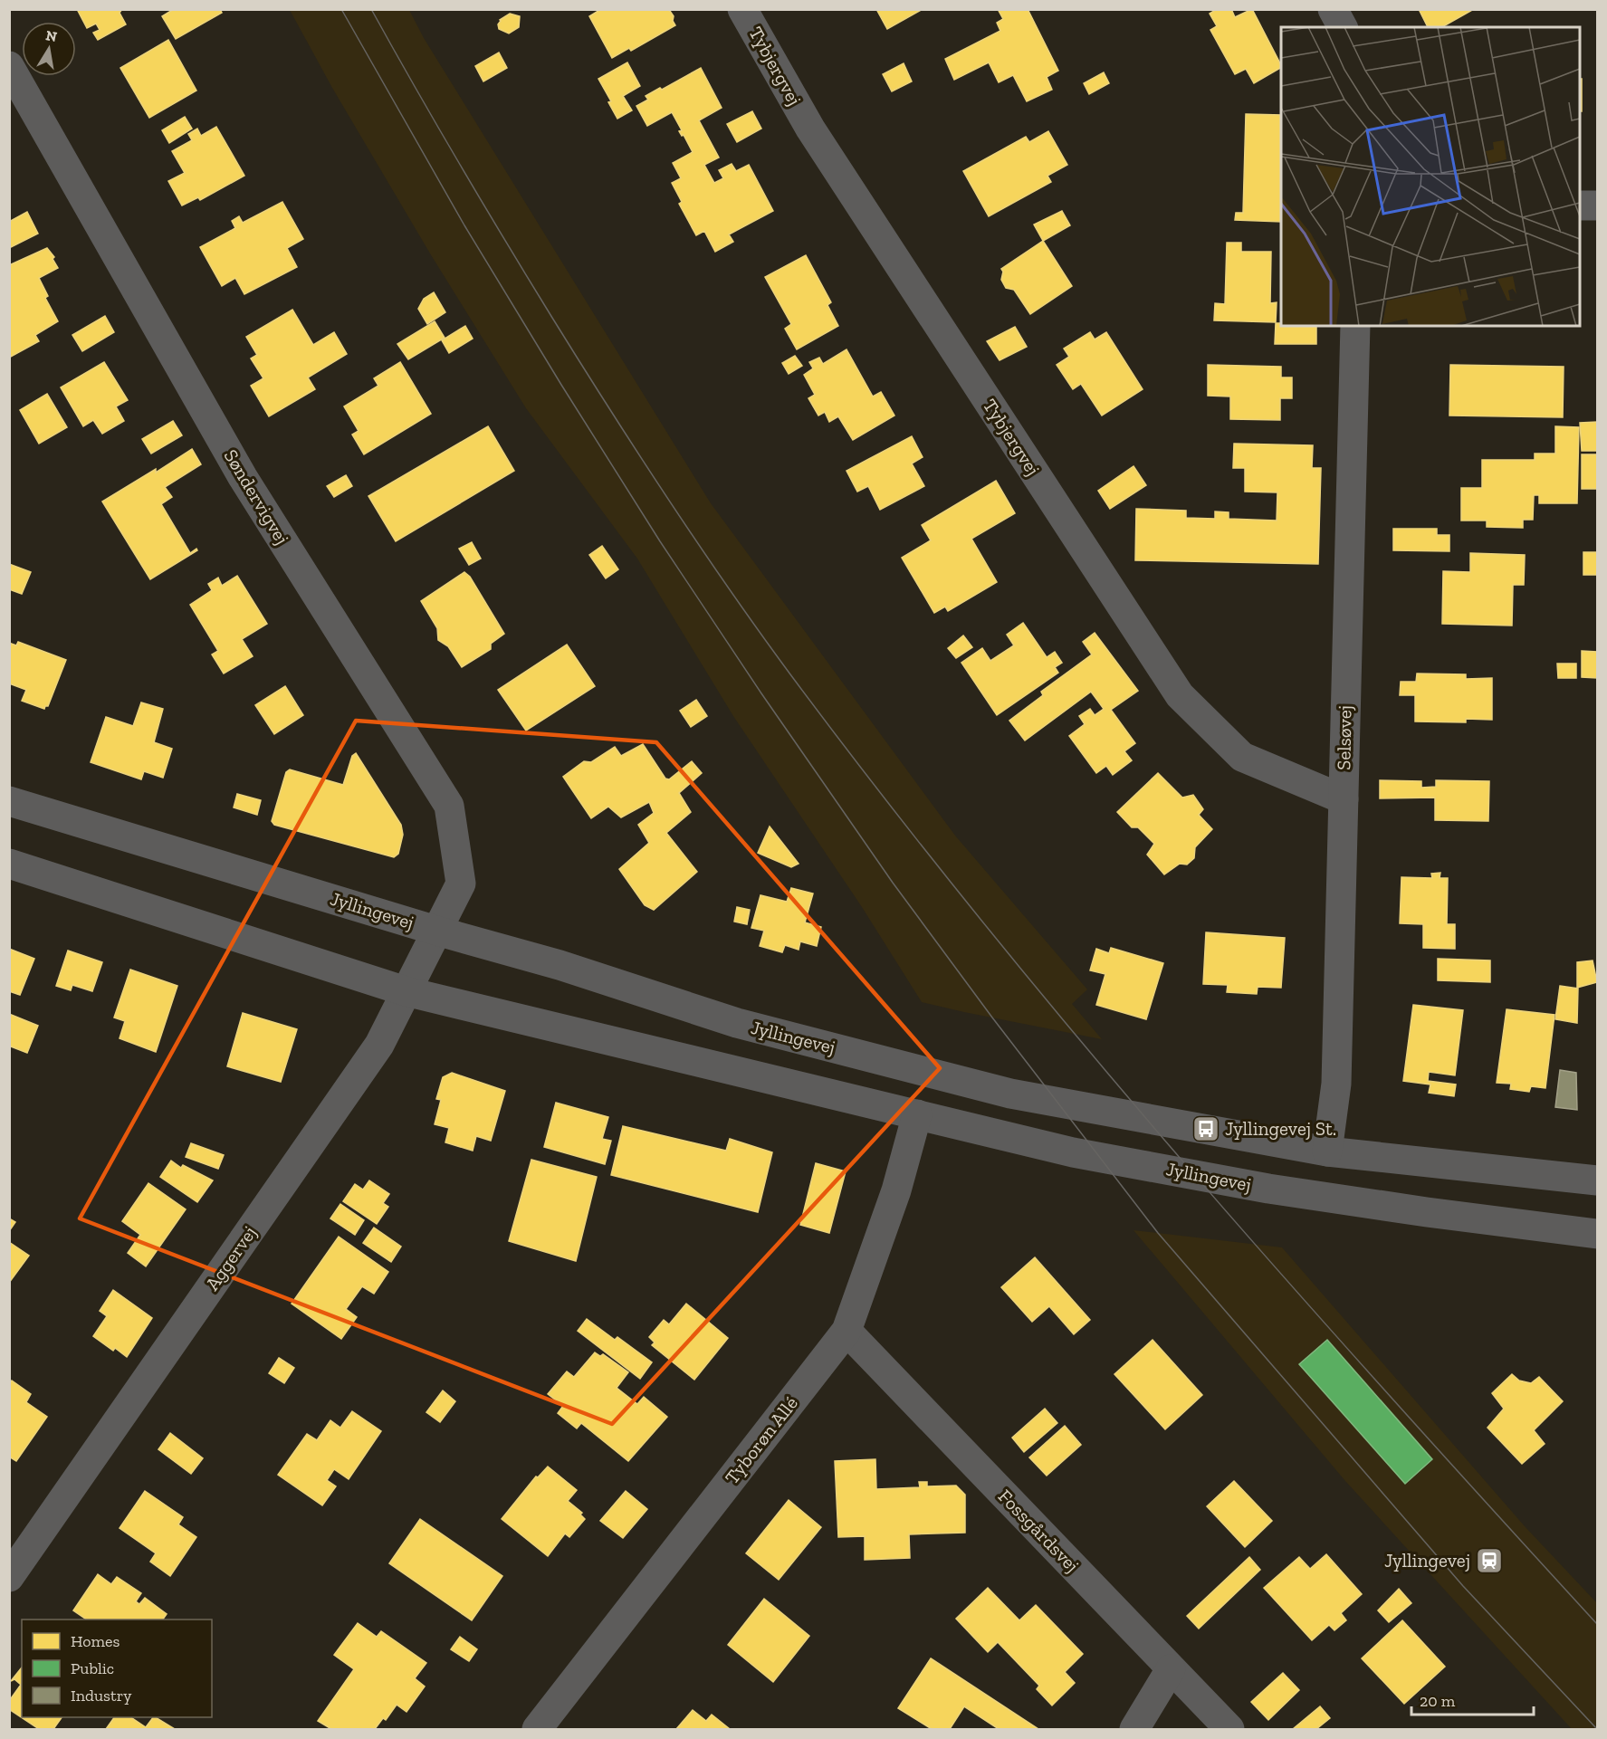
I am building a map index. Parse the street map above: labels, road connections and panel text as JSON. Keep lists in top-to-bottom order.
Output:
{
  "streets": {
    "street": [
      "Tybjergvej",
      "Søndervigvej",
      "Selsøvej",
      "Jyllingevej",
      "Aggervej",
      "Tyborøn Allé",
      "Fossgårdsvej"
    ]
  },
  "crossings": [
    ["Tybjergvej", "Selsøvej"],
    ["Søndervigvej", "Jyllingevej"],
    ["Søndervigvej", "Aggervej"],
    ["Selsøvej", "Jyllingevej"],
    ["Jyllingevej", "Aggervej"],
    ["Jyllingevej", "Tyborøn Allé"],
    ["Tyborøn Allé", "Fossgårdsvej"]
  ],
  "places": {
    "bus stop": ["Jyllingevej St."],
    "station": ["Jyllingevej"]
  },
  "legend": ["Homes", "Public", "Industry"],
  "scale_bar": "20 m",
  "north": "top"
}
